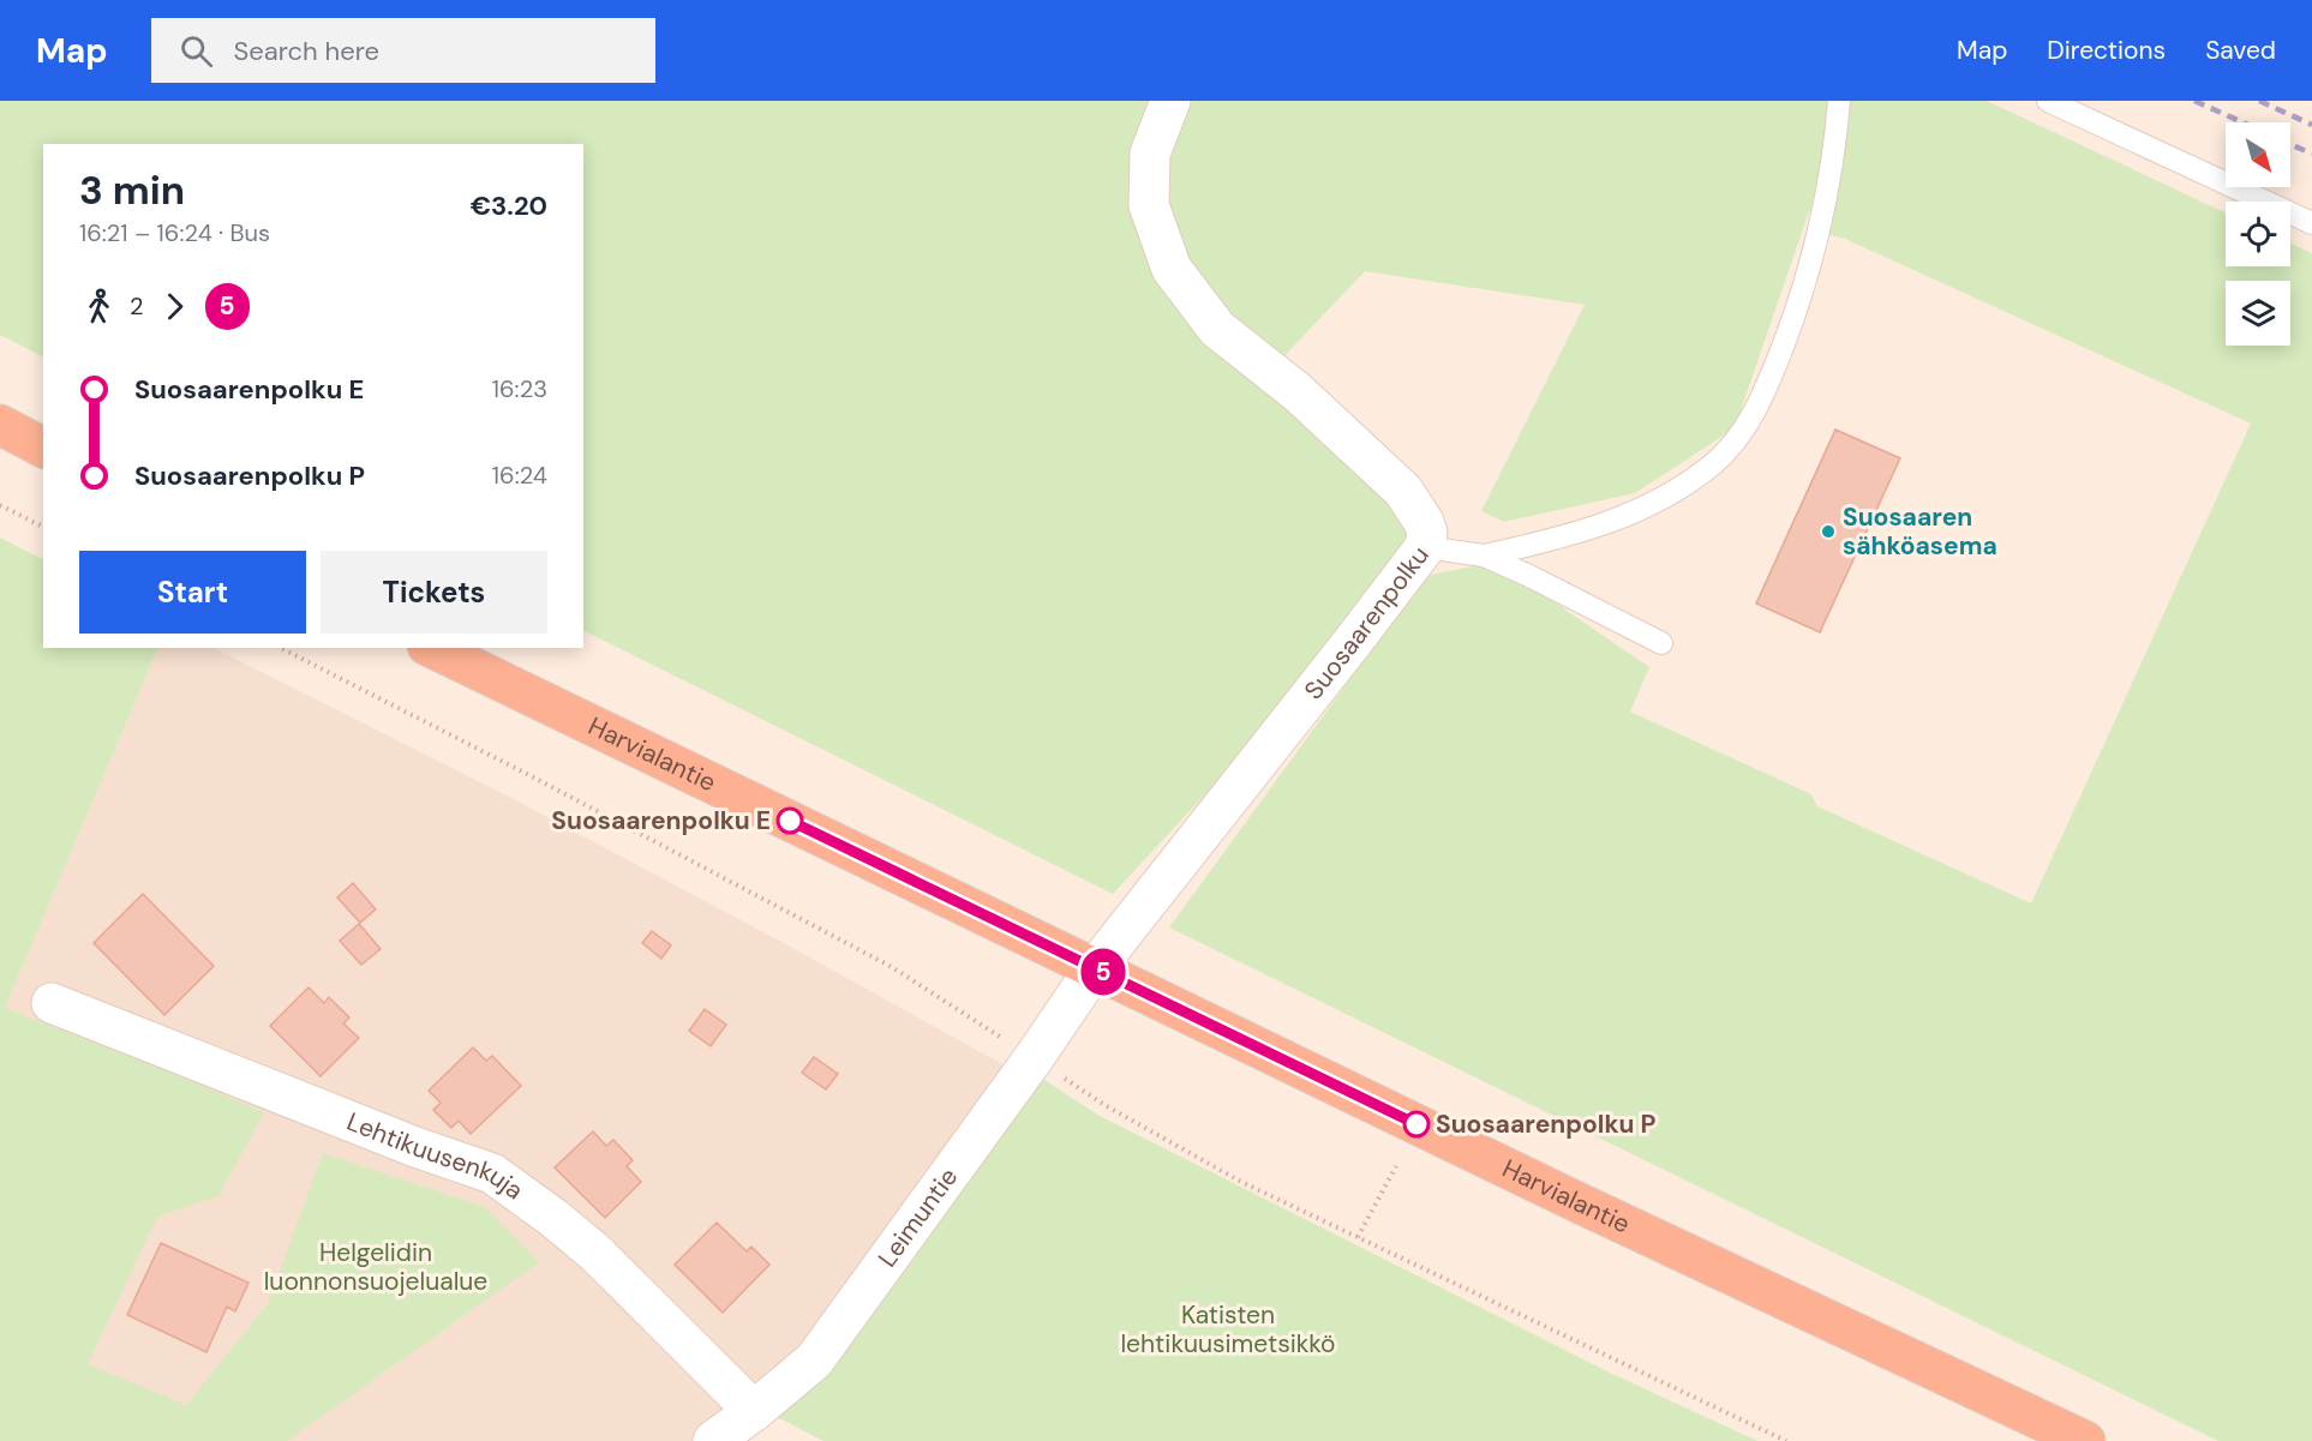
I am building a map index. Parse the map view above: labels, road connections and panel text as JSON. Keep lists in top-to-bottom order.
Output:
{
  "streets": {
    "highway": ["Harvialantie"],
    "street": ["Suosaarenpolku", "Lehtikuusenkuja", "Leimuntie"]
  },
  "crossings": [
    ["Suosaarenpolku", "Harvialantie"],
    ["Suosaarenpolku", "Leimuntie"],
    ["Harvialantie", "Leimuntie"],
    ["Lehtikuusenkuja", "Leimuntie"]
  ],
  "parks": ["Helgelidin luonnonsuojelualue", "Katisten lehtikuusimetsikkö"],
  "places": ["Suosaaren sähköasema", "Suosaarenpolku E", "Suosaarenpolku P"],
  "lines": ["bus line 5"],
  "north": "bottom right",
  "page": {
    "header": "Map",
    "search": "Search here",
    "nav": ["Map", "Directions", "Saved"],
    "on_map": "5",
    "heading": ["3 min", "16:21 – 16:24 · Bus", "€3.20"],
    "legs": ["2", "5"],
    "list": [
      {
        "name": "Suosaarenpolku E",
        "value": "16:23"
      },
      {
        "name": "Suosaarenpolku P",
        "value": "16:24"
      }
    ],
    "buttons": ["Start", "Tickets"]
  }
}
